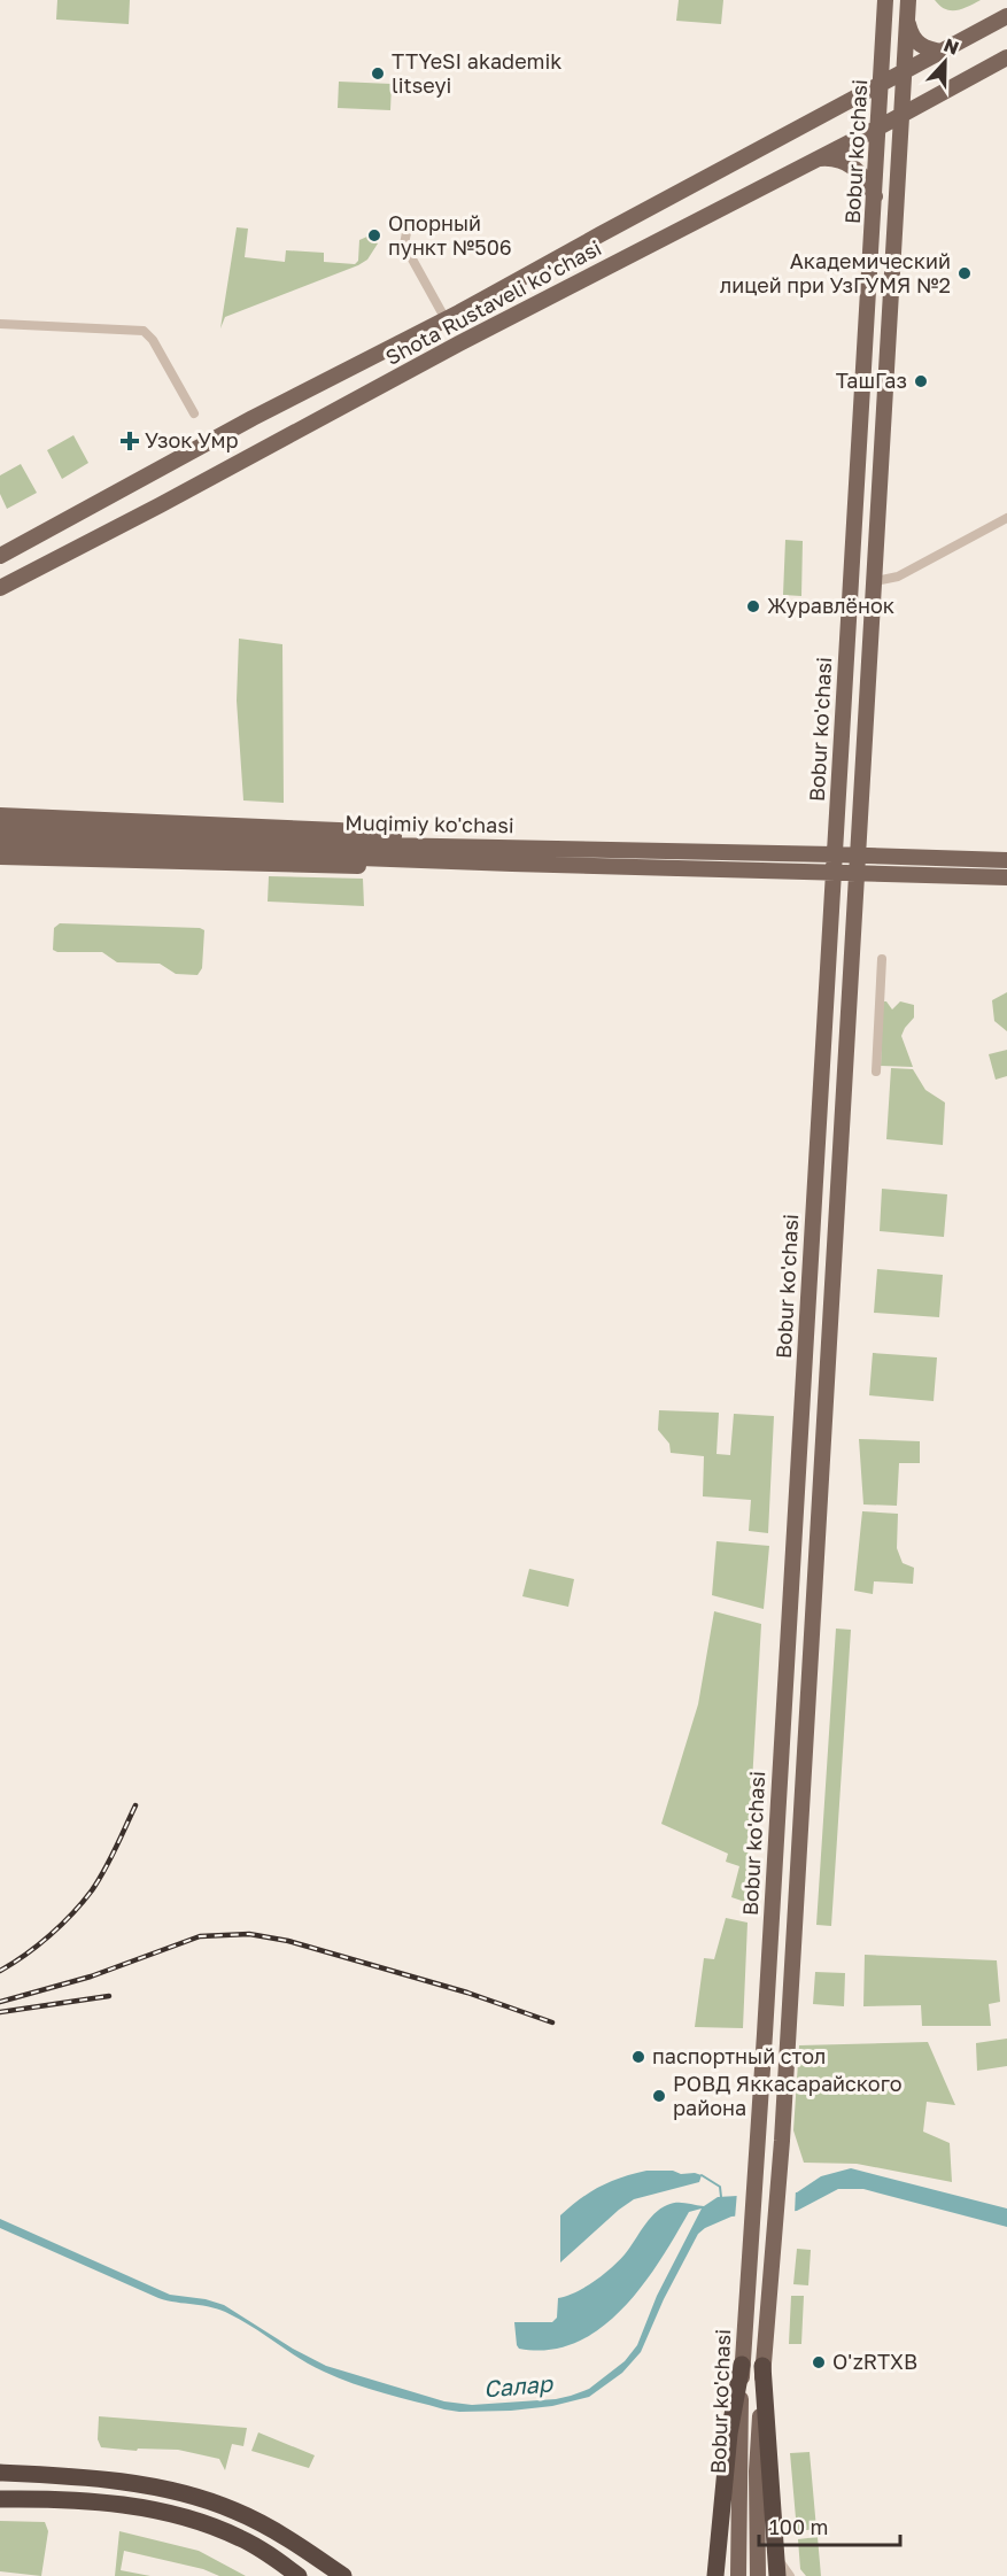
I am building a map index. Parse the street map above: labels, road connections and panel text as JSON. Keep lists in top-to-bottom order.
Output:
{
  "streets": {
    "main road": ["Bobur ko'chasi", "Shota Rustaveli ko'chasi", "Muqimiy ko'chasi"]
  },
  "crossings": [
    ["Bobur ko'chasi", "Shota Rustaveli ko'chasi"],
    ["Bobur ko'chasi", "Muqimiy ko'chasi"]
  ],
  "water": ["Салар"],
  "places": {
    "other": [
      "TTYeSI akademik litseyi",
      "Опорный пункт №506",
      "Академический лицей при УзГУМЯ №2",
      "ТашГаз",
      "Журавлёнок",
      "паспортный стол",
      "РОВД Яккасарайского района",
      "O'zRTXB"
    ],
    "health": ["Узок Умр"]
  },
  "scale_bar": "100 m",
  "north": "top"
}
